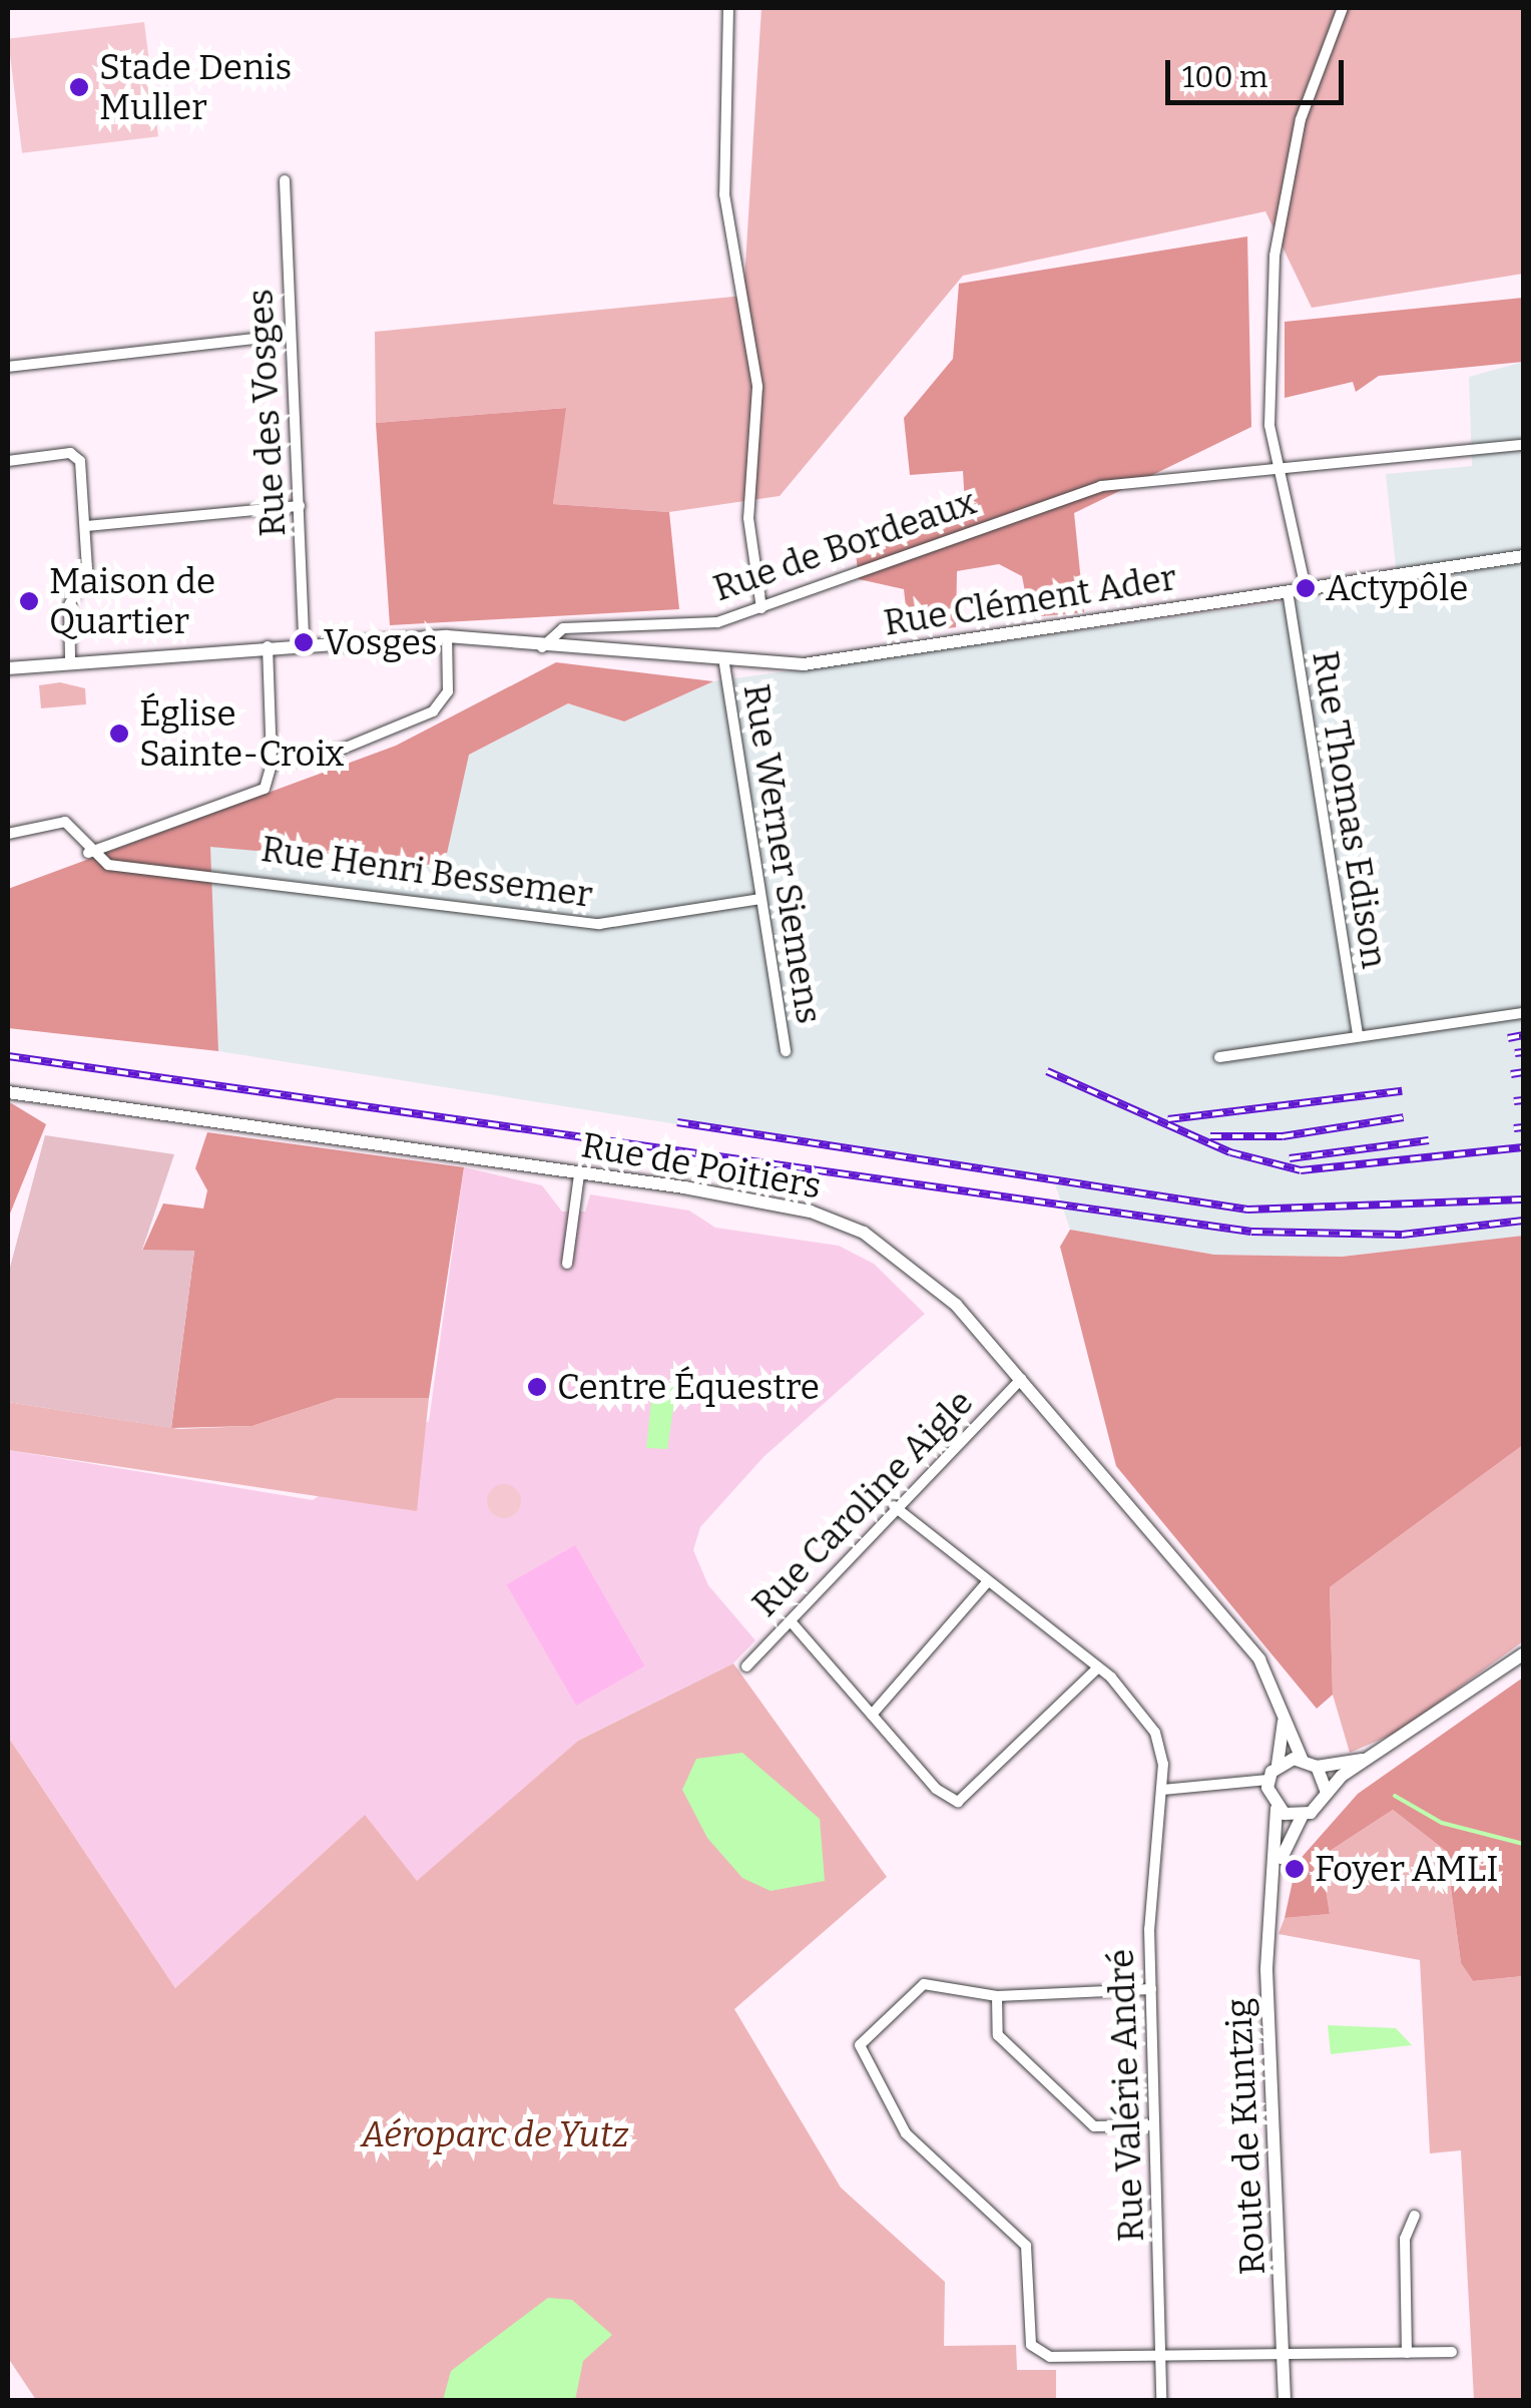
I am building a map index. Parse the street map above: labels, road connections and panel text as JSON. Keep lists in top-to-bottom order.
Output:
{
  "streets": {
    "street": [
      "Rue des Vosges",
      "Rue de Bordeaux",
      "Rue Clément Ader",
      "Rue Thomas Edison",
      "Rue Werner Siemens",
      "Rue Henri Bessemer",
      "Rue de Poitiers",
      "Rue Caroline Aigle",
      "Rue Valérie André",
      "Route de Kuntzig"
    ]
  },
  "crossings": [
    ["Rue de Bordeaux", "Rue Clément Ader"],
    ["Rue Clément Ader", "Rue Thomas Edison"],
    ["Rue Clément Ader", "Rue Werner Siemens"],
    ["Rue Werner Siemens", "Rue Henri Bessemer"],
    ["Rue de Poitiers", "Rue Caroline Aigle"],
    ["Rue de Poitiers", "Route de Kuntzig"],
    ["Rue Caroline Aigle", "Rue Valérie André"]
  ],
  "parks": ["Aéroparc de Yutz"],
  "places": [
    "Stade Denis Muller",
    "Actypôle",
    "Maison de Quartier",
    "Vosges",
    "Église Sainte-Croix",
    "Centre Équestre",
    "Foyer AMLI"
  ],
  "scale_bar": "100 m"
}
